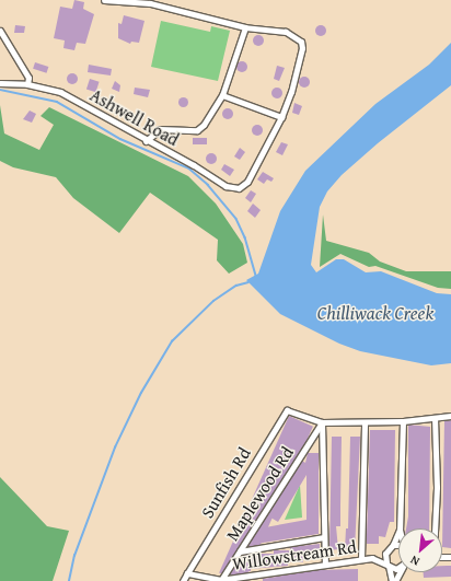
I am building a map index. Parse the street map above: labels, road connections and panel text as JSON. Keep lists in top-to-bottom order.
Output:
{
  "streets": {
    "street": [
      "Ashwell Road",
      "Sunfish Rd",
      "Maplewood Rd",
      "Willowstream Rd"
    ]
  },
  "crossings": [
    ["Sunfish Rd", "Maplewood Rd"],
    ["Maplewood Rd", "Willowstream Rd"]
  ],
  "water": ["Chilliwack Creek"],
  "north": "bottom left"
}
